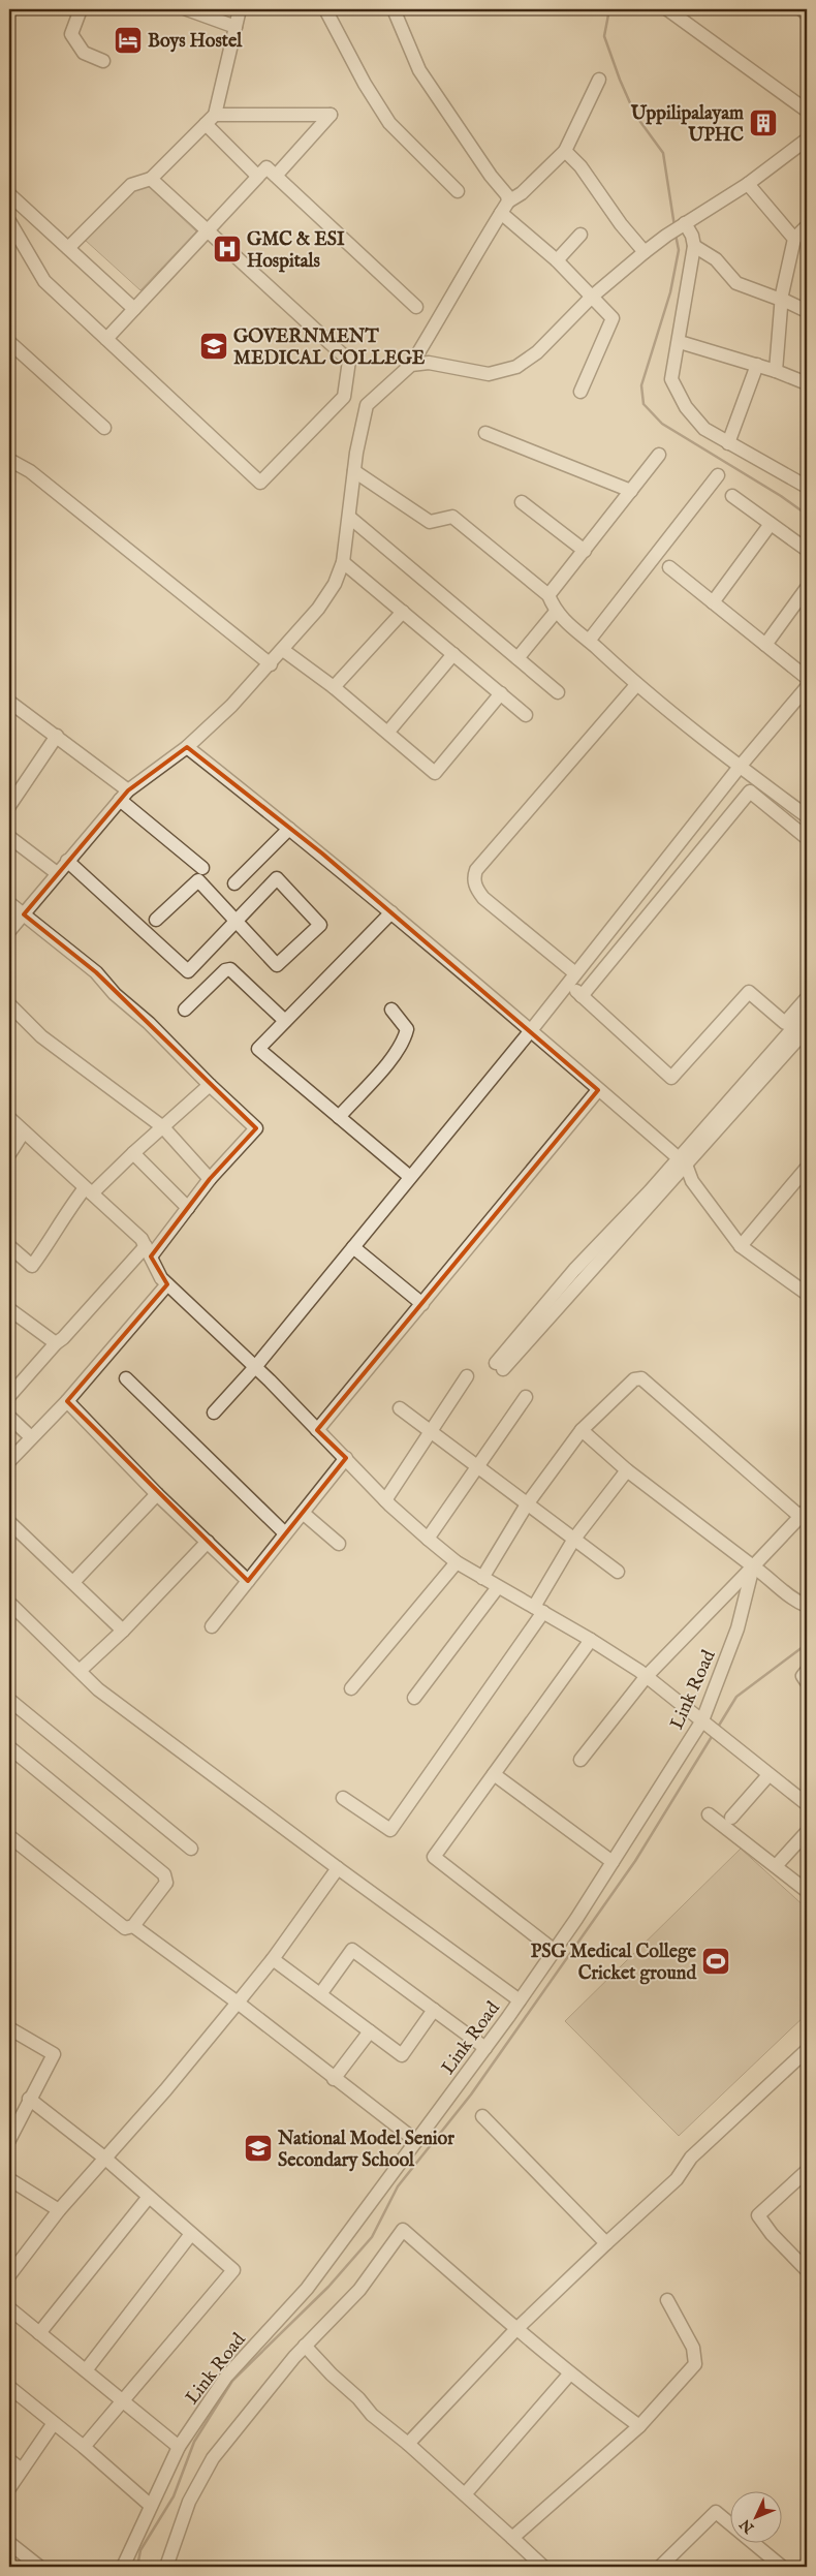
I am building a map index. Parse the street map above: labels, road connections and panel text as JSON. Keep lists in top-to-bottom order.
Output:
{
  "streets": {
    "street": ["Link Road"]
  },
  "places": {
    "hotel": ["Boys Hostel"],
    "building": ["Uppilipalayam UPHC"],
    "hospital": ["GMC & ESI Hospitals"],
    "school or university": ["GOVERNMENT MEDICAL COLLEGE", "National Model Senior Secondary School"],
    "sports": ["PSG Medical College Cricket ground"]
  },
  "north": "bottom left"
}
